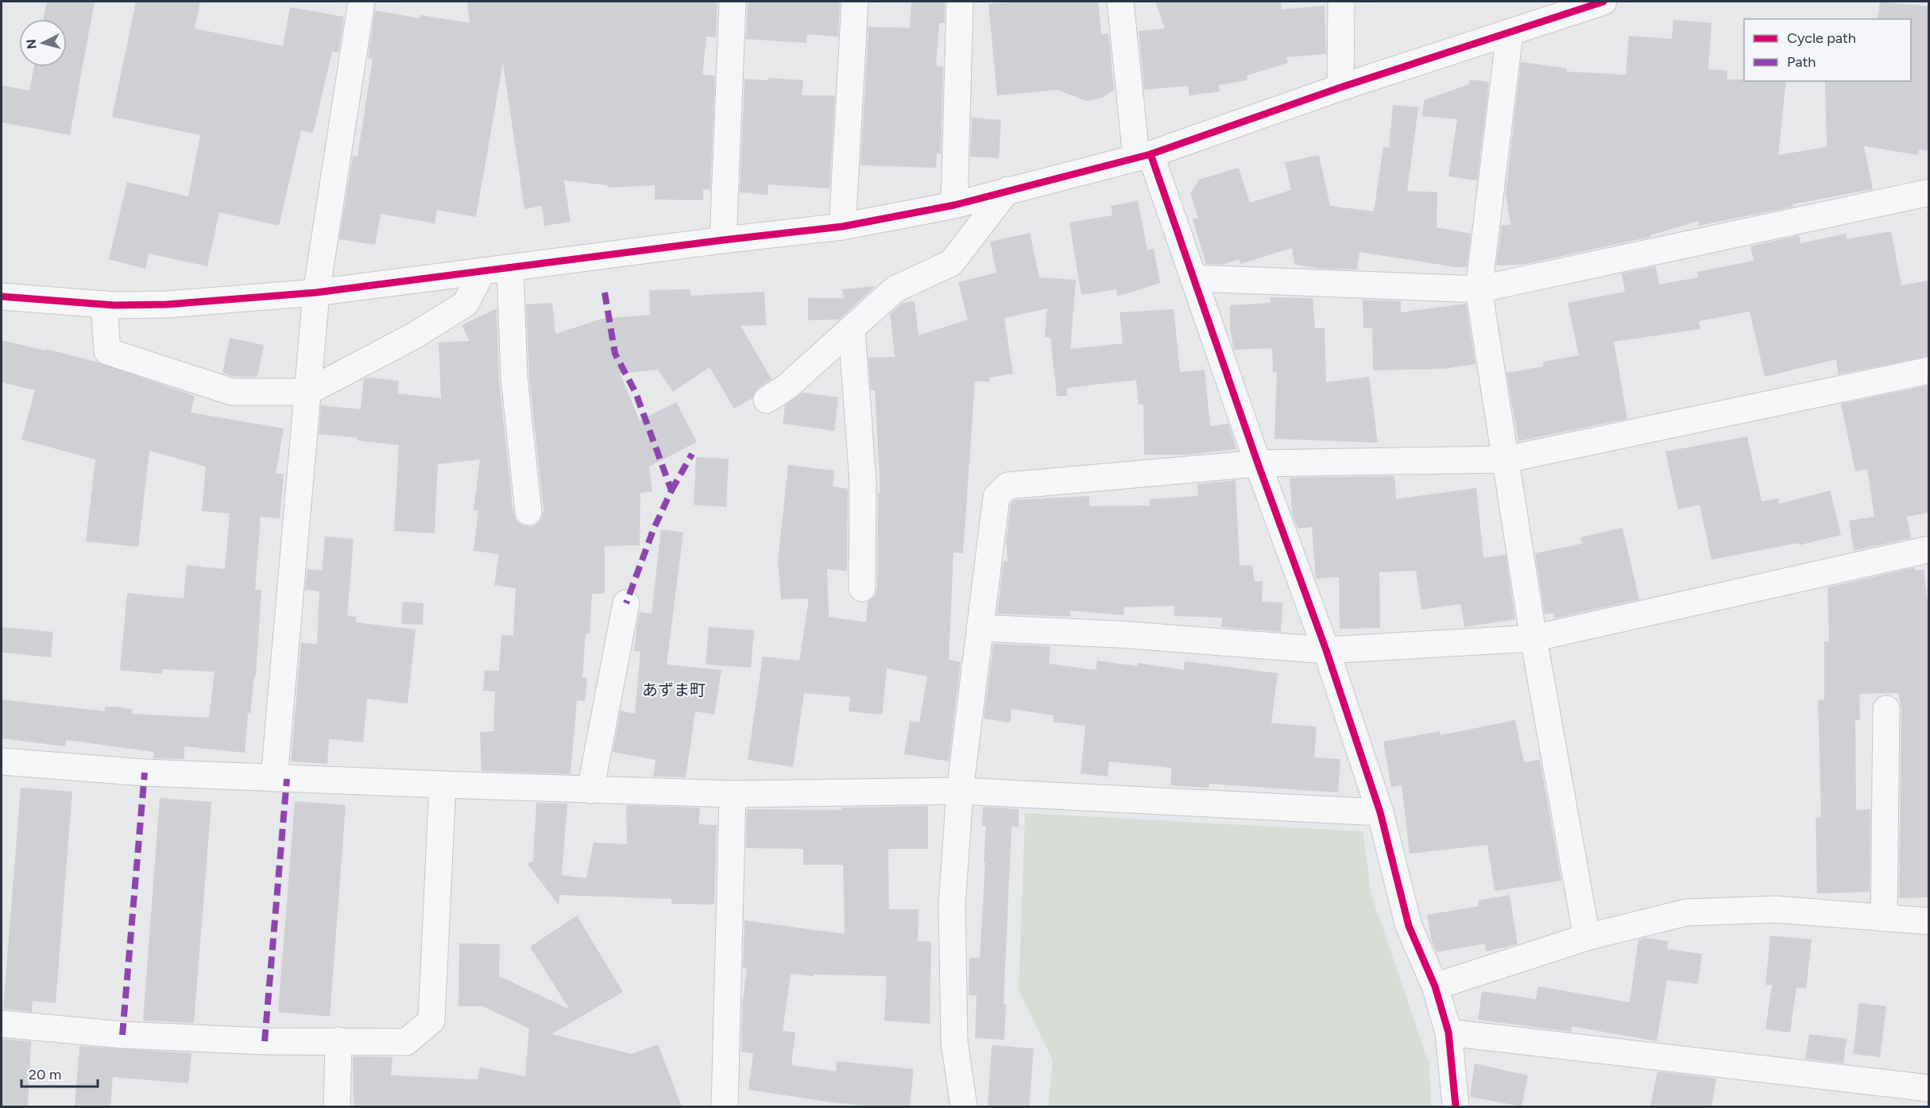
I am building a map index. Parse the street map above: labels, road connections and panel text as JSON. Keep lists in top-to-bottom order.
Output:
{
  "districts": ["あずま町"],
  "legend": ["Cycle path", "Path"],
  "scale_bar": "20 m",
  "north": "left"
}
